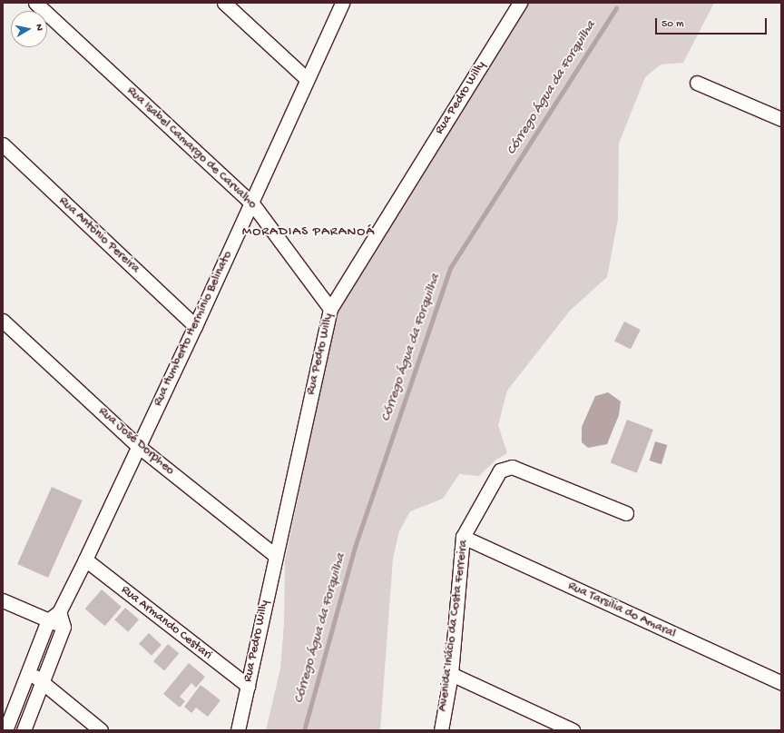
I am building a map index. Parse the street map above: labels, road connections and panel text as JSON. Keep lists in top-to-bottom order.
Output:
{
  "streets": {
    "street": [
      "Rua Pedro Willy",
      "Rua Isabel Camargo de Carvalho",
      "Rua Antônio Pereira",
      "Rua Humberto Hermínio Belinato",
      "Rua José Dorpheo",
      "Rua Tarsilia do Amaral",
      "Rua Armando Cestari",
      "Avenida Inácio da Costa Ferreira"
    ]
  },
  "crossings": [
    ["Rua Pedro Willy", "Rua Isabel Camargo de Carvalho"],
    ["Rua Pedro Willy", "Rua José Dorpheo"],
    ["Rua Pedro Willy", "Rua Armando Cestari"],
    ["Rua Isabel Camargo de Carvalho", "Rua Humberto Hermínio Belinato"],
    ["Rua Antônio Pereira", "Rua Humberto Hermínio Belinato"],
    ["Rua Humberto Hermínio Belinato", "Rua José Dorpheo"],
    ["Rua Humberto Hermínio Belinato", "Rua Armando Cestari"],
    ["Rua Tarsilia do Amaral", "Avenida Inácio da Costa Ferreira"]
  ],
  "districts": ["MORADIAS PARANOÁ"],
  "water": ["Córrego Água da Forquilha"],
  "scale_bar": "50 m",
  "north": "right"
}
